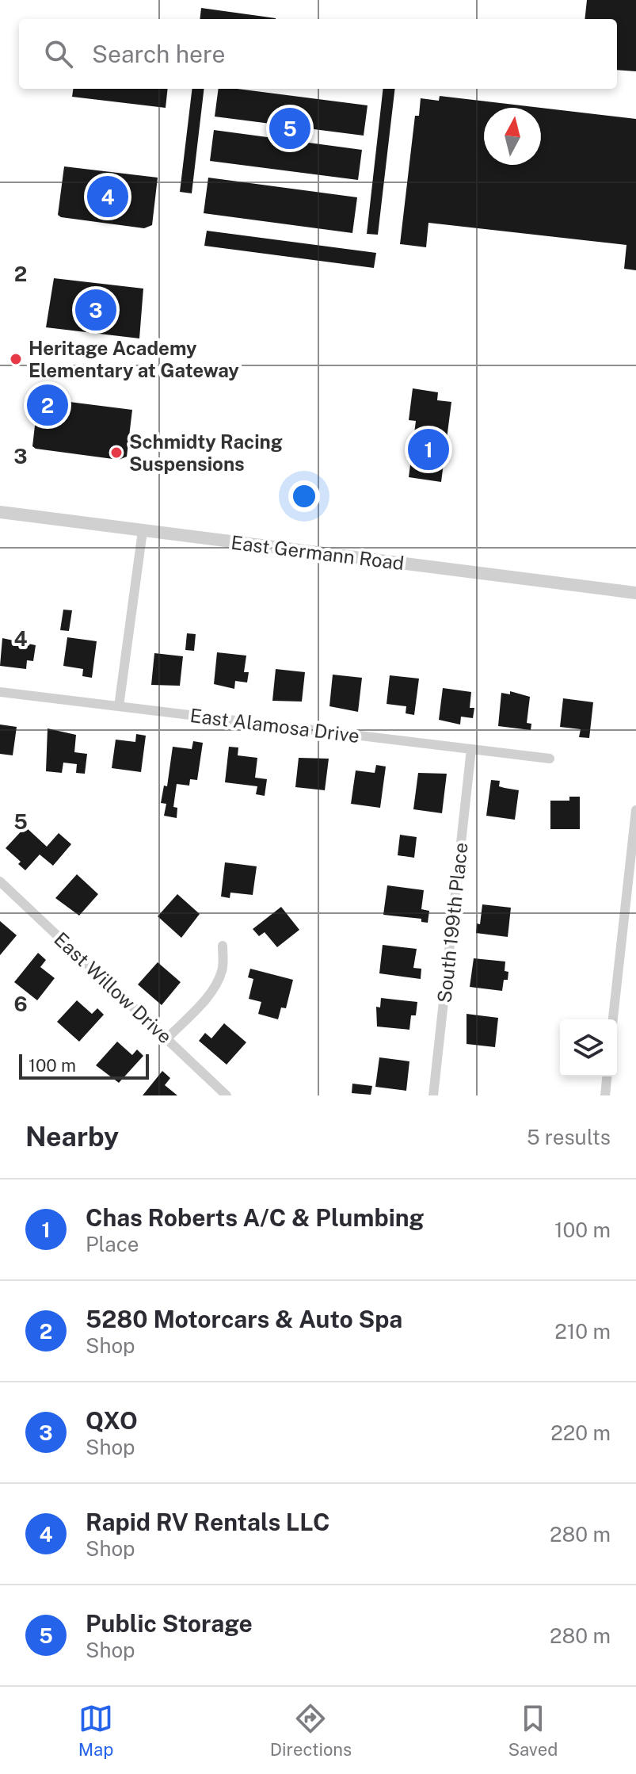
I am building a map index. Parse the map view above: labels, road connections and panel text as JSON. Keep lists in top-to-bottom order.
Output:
{
  "streets": {
    "street": [
      "East Germann Road",
      "East Alamosa Drive",
      "South 199th Place",
      "East Willow Drive"
    ]
  },
  "crossings": [
    ["East Alamosa Drive", "South 199th Place"]
  ],
  "places": ["Heritage Academy Elementary at Gateway", "Schmidty Racing Suspensions"],
  "scale_bar": "100 m",
  "north": "top",
  "page": {
    "search": "Search here",
    "pins": [
      "5",
      "4",
      "3",
      "2",
      "1"
    ],
    "scale": "100 m",
    "heading": ["Nearby", "5 results"],
    "list": [
      {
        "mark": "1",
        "name": "Chas Roberts A/C & Plumbing",
        "note": "Place",
        "value": "100 m"
      },
      {
        "mark": "2",
        "name": "5280 Motorcars & Auto Spa",
        "note": "Shop",
        "value": "210 m"
      },
      {
        "mark": "3",
        "name": "QXO",
        "note": "Shop",
        "value": "220 m"
      },
      {
        "mark": "4",
        "name": "Rapid RV Rentals LLC",
        "note": "Shop",
        "value": "280 m"
      },
      {
        "mark": "5",
        "name": "Public Storage",
        "note": "Shop",
        "value": "280 m"
      }
    ],
    "nav": ["Map", "Directions", "Saved"]
  },
  "grid": {
    "rows": [
      "2",
      "3",
      "4",
      "5",
      "6"
    ]
  }
}
